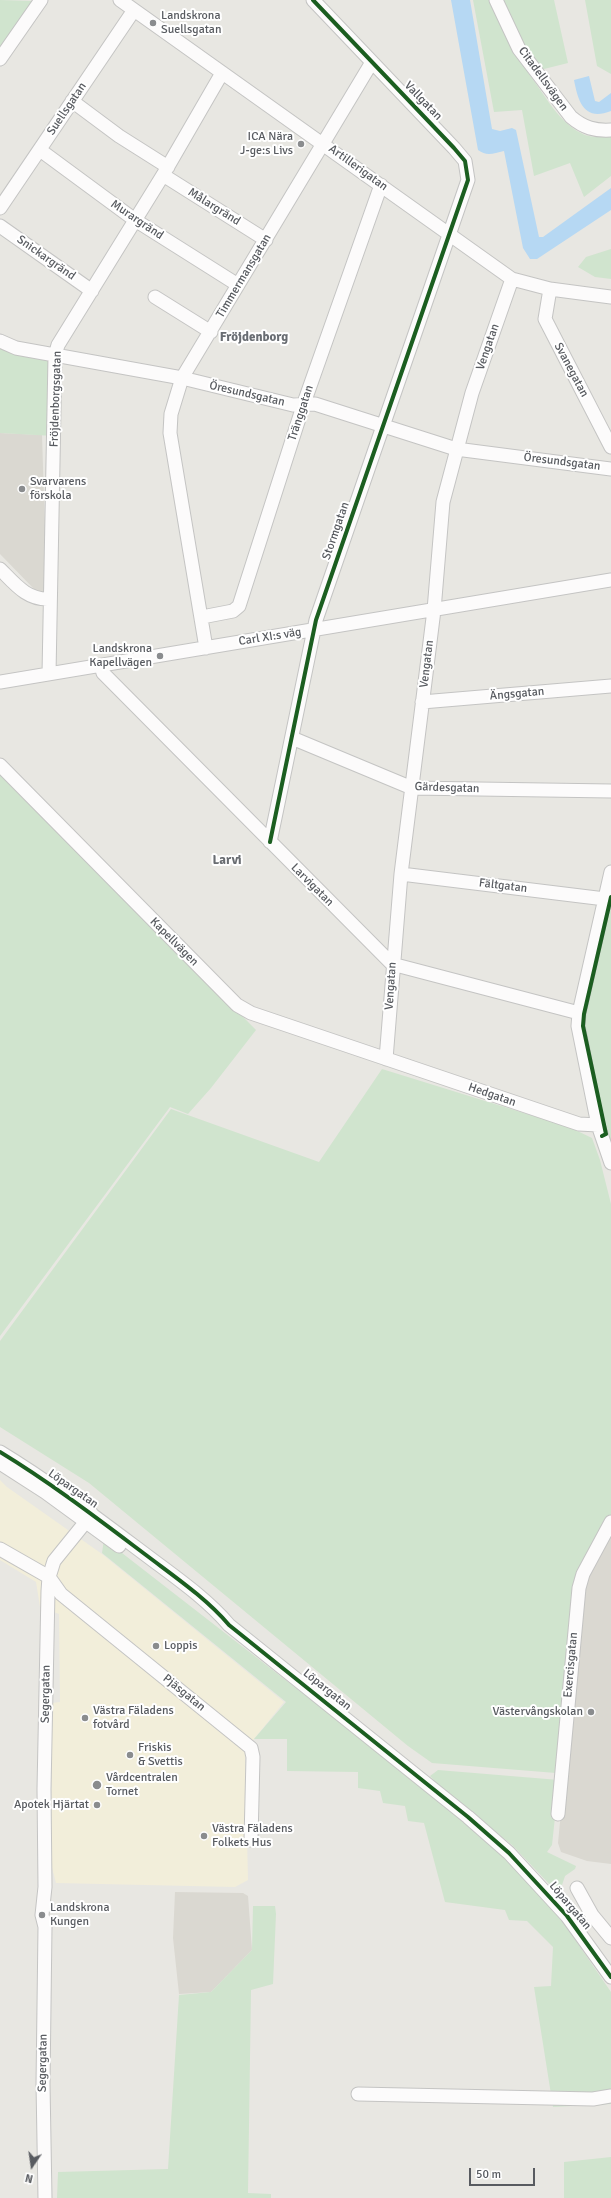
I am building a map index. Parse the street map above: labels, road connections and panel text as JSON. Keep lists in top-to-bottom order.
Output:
{
  "streets": {
    "street": [
      "Citadellsvägen",
      "Vallgatan",
      "Suellsgatan",
      "Artillerigatan",
      "Målargränd",
      "Murargränd",
      "Snickargränd",
      "Timmermansgatan",
      "Vengatan",
      "Svanegatan",
      "Öresundsgatan",
      "Fröjdenborgsgatan",
      "Tränggatan",
      "Stormgatan",
      "Carl XI:s väg",
      "Ängsgatan",
      "Gärdesgatan",
      "Larvigatan",
      "Fältgatan",
      "Kapellvägen",
      "Hedgatan",
      "Löpargatan",
      "Exercisgatan",
      "Pjäsgatan",
      "Segergatan"
    ]
  },
  "crossings": [
    ["Vallgatan", "Artillerigatan"],
    ["Vallgatan", "Timmermansgatan"],
    ["Vallgatan", "Stormgatan"],
    ["Suellsgatan", "Artillerigatan"],
    ["Suellsgatan", "Målargränd"],
    ["Suellsgatan", "Murargränd"],
    ["Artillerigatan", "Timmermansgatan"],
    ["Artillerigatan", "Vengatan"],
    ["Artillerigatan", "Svanegatan"],
    ["Artillerigatan", "Fröjdenborgsgatan"],
    ["Artillerigatan", "Tränggatan"],
    ["Artillerigatan", "Stormgatan"],
    ["Målargränd", "Timmermansgatan"],
    ["Målargränd", "Fröjdenborgsgatan"],
    ["Murargränd", "Timmermansgatan"],
    ["Murargränd", "Fröjdenborgsgatan"],
    ["Snickargränd", "Fröjdenborgsgatan"],
    ["Timmermansgatan", "Öresundsgatan"],
    ["Timmermansgatan", "Tränggatan"],
    ["Timmermansgatan", "Carl XI:s väg"],
    ["Vengatan", "Öresundsgatan"],
    ["Vengatan", "Carl XI:s väg"],
    ["Vengatan", "Ängsgatan"],
    ["Vengatan", "Gärdesgatan"],
    ["Vengatan", "Larvigatan"],
    ["Vengatan", "Fältgatan"],
    ["Vengatan", "Kapellvägen"],
    ["Vengatan", "Hedgatan"],
    ["Öresundsgatan", "Fröjdenborgsgatan"],
    ["Öresundsgatan", "Tränggatan"],
    ["Öresundsgatan", "Stormgatan"],
    ["Fröjdenborgsgatan", "Carl XI:s väg"],
    ["Stormgatan", "Carl XI:s väg"],
    ["Stormgatan", "Gärdesgatan"],
    ["Stormgatan", "Larvigatan"],
    ["Carl XI:s väg", "Larvigatan"],
    ["Kapellvägen", "Hedgatan"],
    ["Löpargatan", "Segergatan"],
    ["Pjäsgatan", "Segergatan"]
  ],
  "districts": ["Fröjdenborg", "Larvi"],
  "places": [
    "Landskrona Suellsgatan",
    "ICA Nära J-ge:s Livs",
    "Svarvarens förskola",
    "Landskrona Kapellvägen",
    "Loppis",
    "Västervångskolan",
    "Västra Fäladens fotvård",
    "Friskis & Svettis",
    "Vårdcentralen Tornet",
    "Apotek Hjärtat",
    "Västra Fäladens Folkets Hus",
    "Landskrona Kungen"
  ],
  "scale_bar": "50 m",
  "north": "bottom"
}
